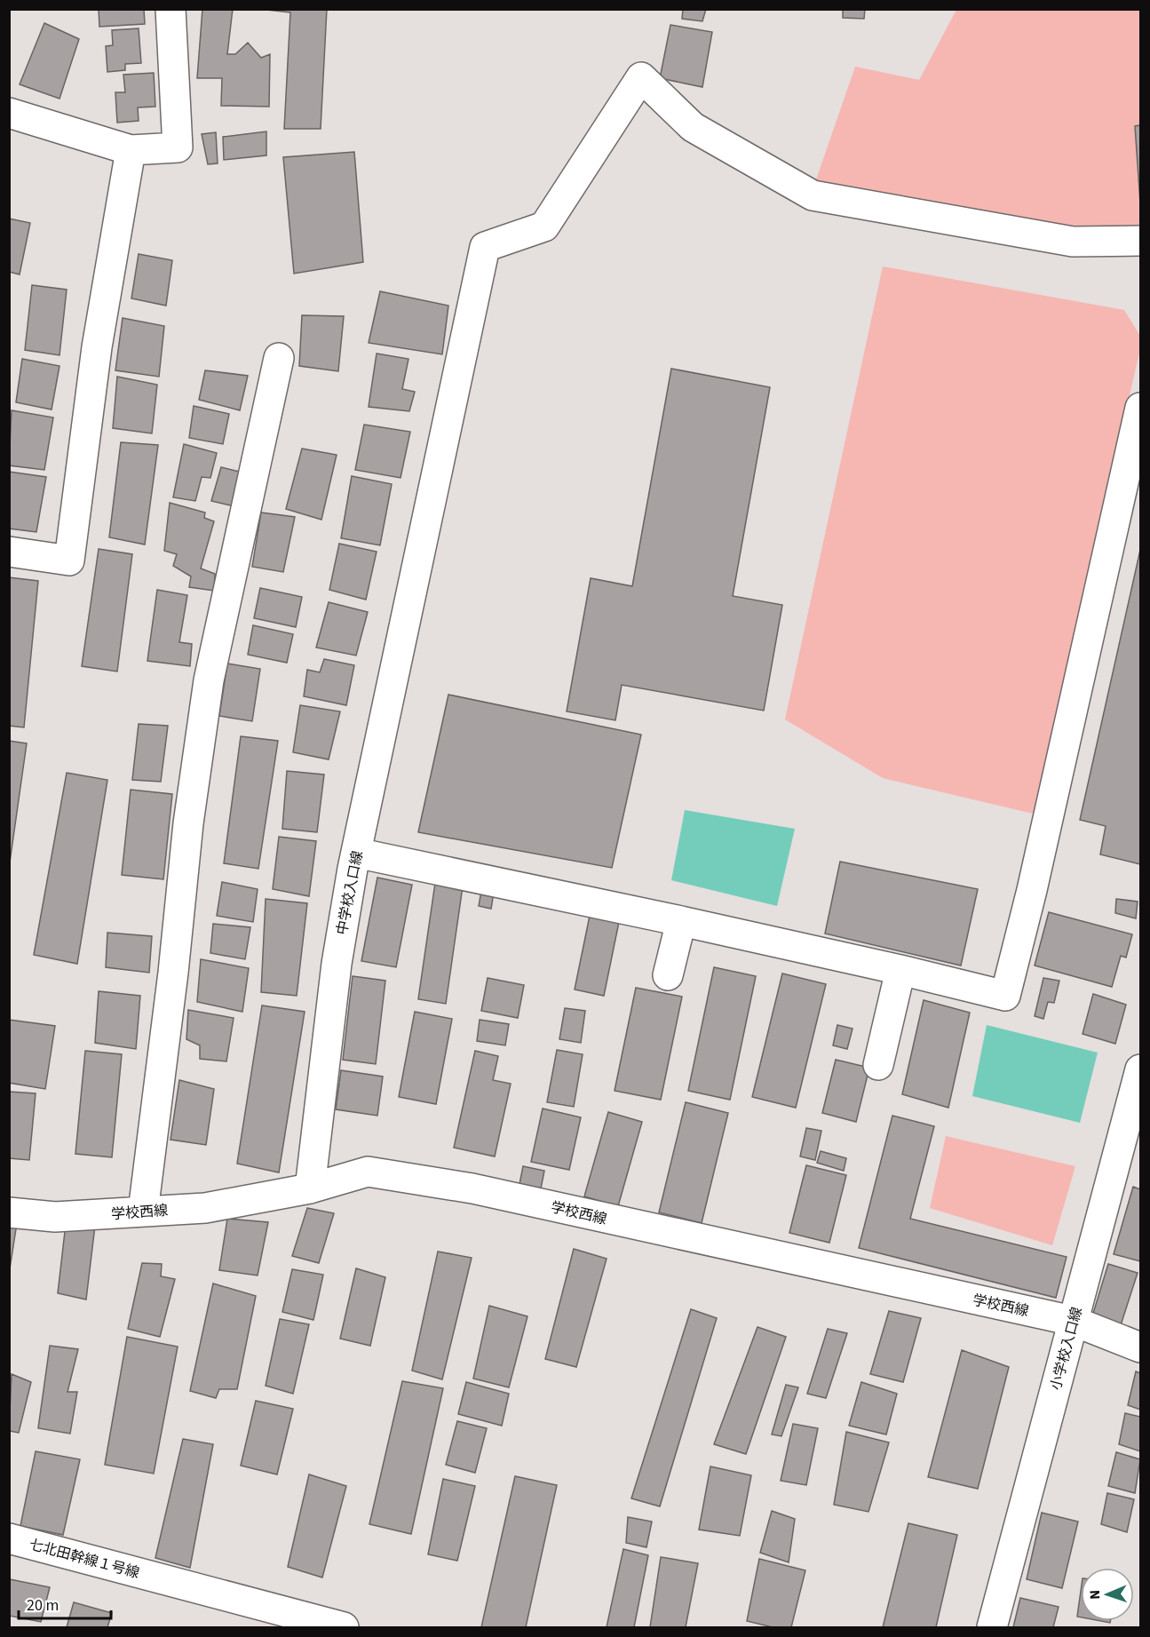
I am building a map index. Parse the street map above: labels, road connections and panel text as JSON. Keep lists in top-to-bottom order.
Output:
{
  "streets": {
    "street": [
      "中学校入口線",
      "学校西線",
      "小学校入口線",
      "七北田幹線１号線"
    ]
  },
  "crossings": [
    ["中学校入口線", "学校西線"],
    ["学校西線", "小学校入口線"]
  ],
  "scale_bar": "20 m",
  "north": "left"
}
